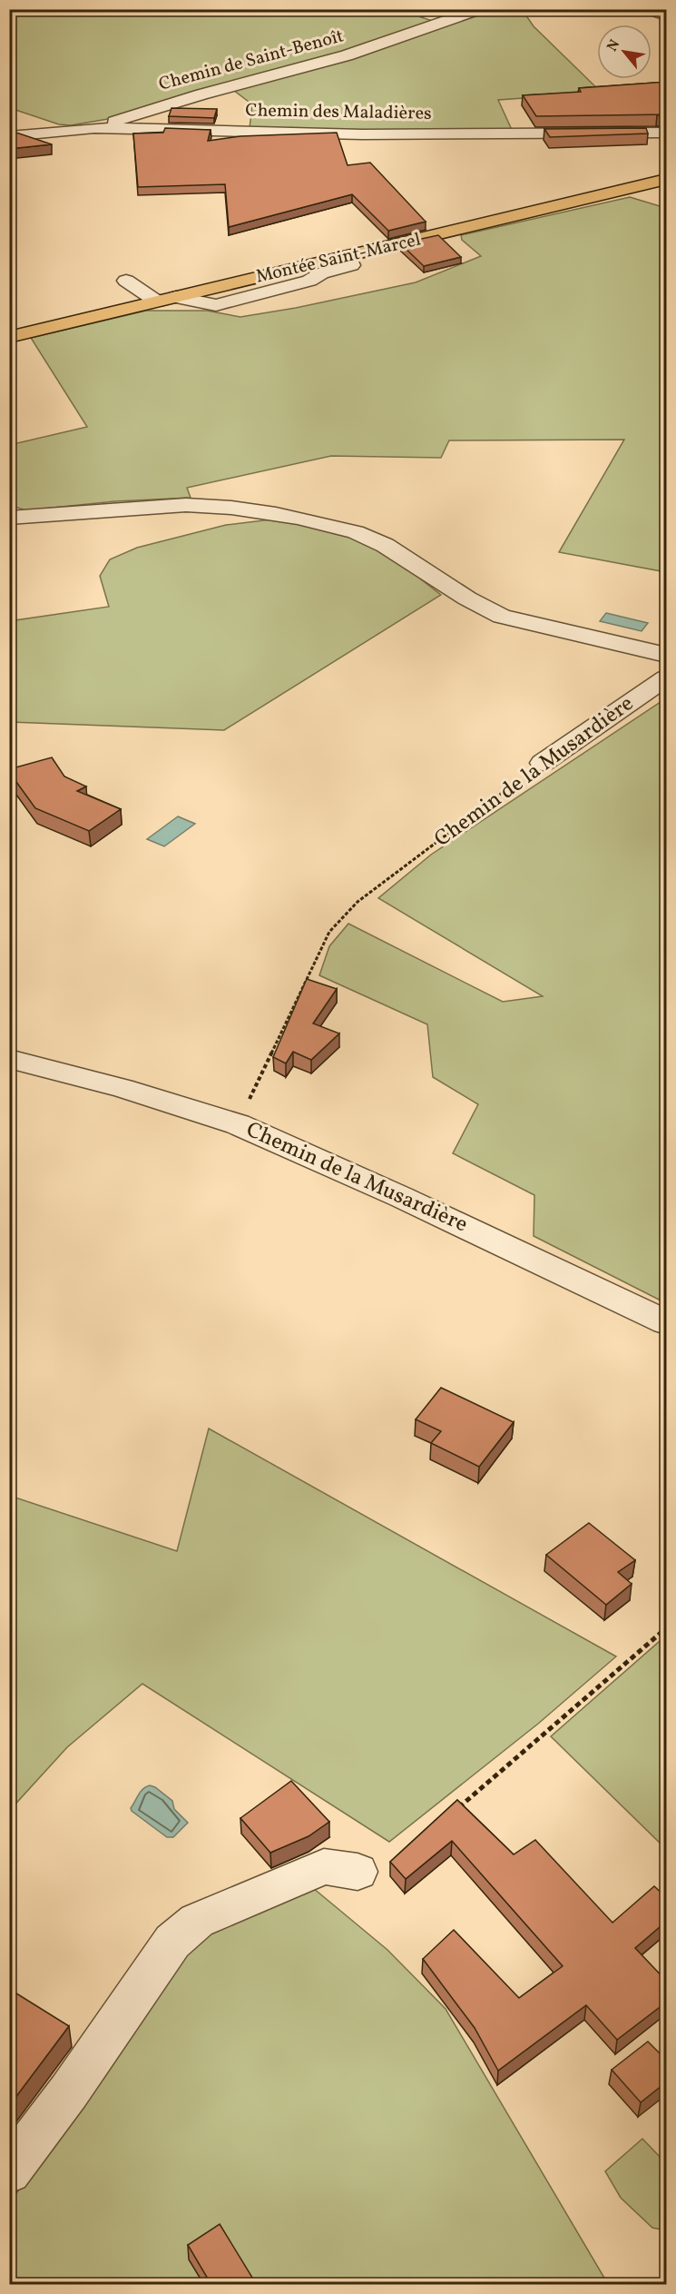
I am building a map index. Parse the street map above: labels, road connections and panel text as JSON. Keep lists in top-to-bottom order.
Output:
{
  "streets": {
    "main road": ["Montée Saint-Marcel"],
    "street": ["Chemin de Saint-Benoît", "Chemin des Maladières", "Chemin de la Musardière"]
  },
  "crossings": [
    ["Chemin de Saint-Benoît", "Chemin des Maladières"]
  ],
  "north": "top left"
}
